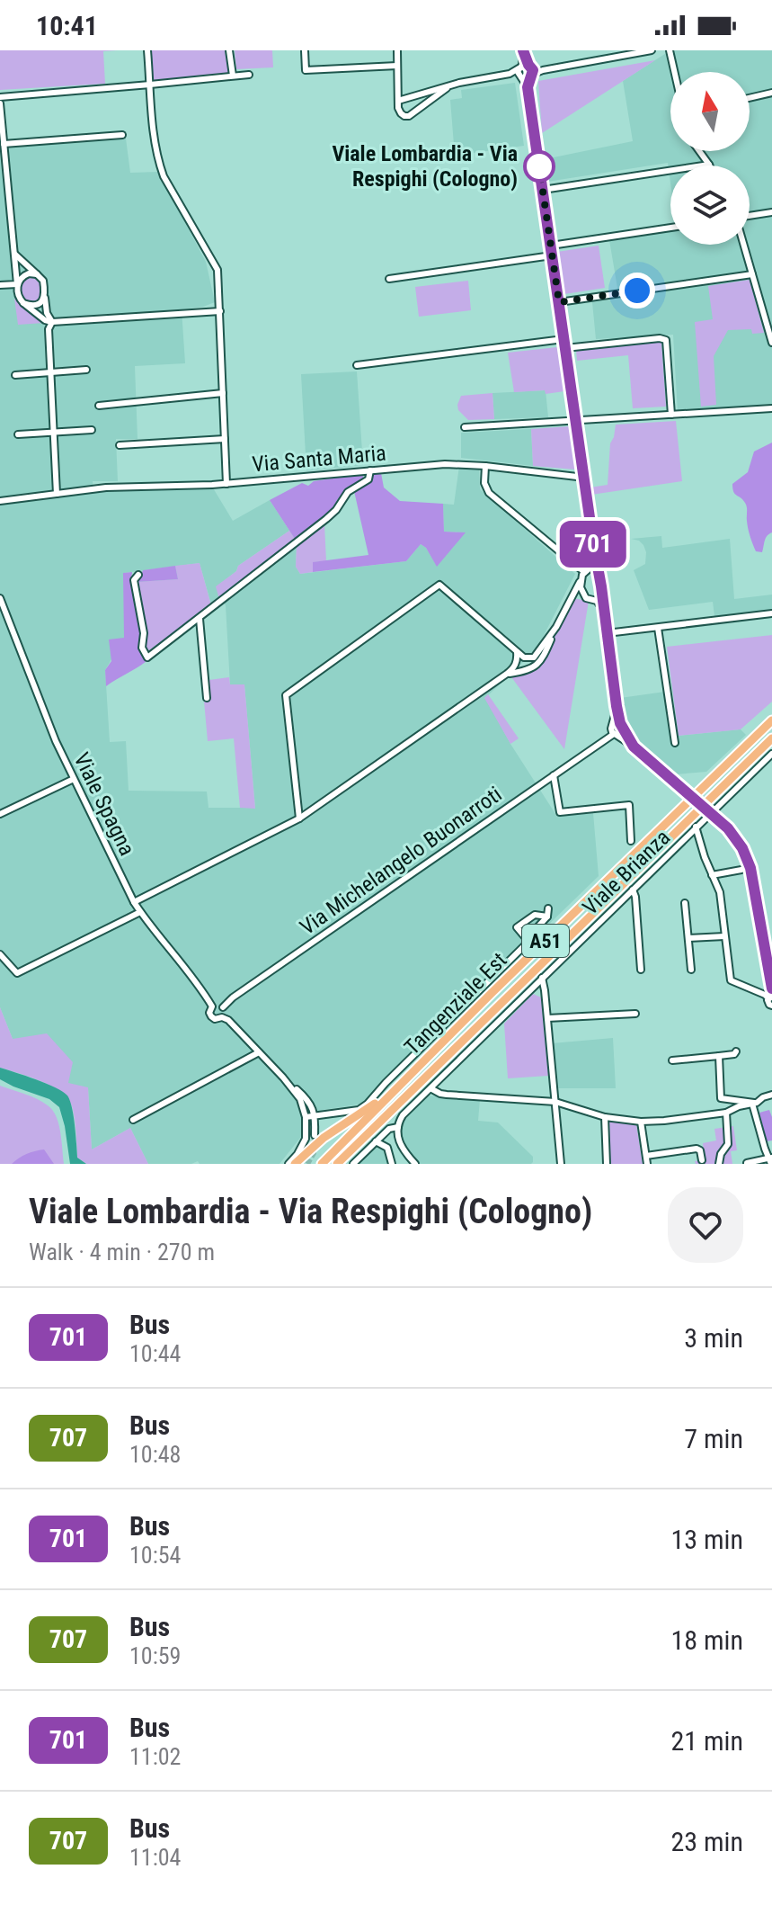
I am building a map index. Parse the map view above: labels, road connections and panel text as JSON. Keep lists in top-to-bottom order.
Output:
{
  "streets": {
    "highway": ["A51", "Tangenziale Est"],
    "street": [
      "Via Santa Maria",
      "Viale Spagna",
      "Via Michelangelo Buonarroti",
      "Viale Brianza"
    ]
  },
  "crossings": [
    ["Viale Spagna", "Via Michelangelo Buonarroti"]
  ],
  "places": ["Viale Lombardia - Via Respighi (Cologno)"],
  "lines": ["bus line 701"],
  "north": "top",
  "page": {
    "status": "10:41",
    "on_map": "701",
    "heading": ["Viale Lombardia - Via Respighi (Cologno)", "Walk · 4 min · 270 m"],
    "list": [
      {
        "mark": "701",
        "name": "Bus",
        "note": "10:44",
        "value": "3 min"
      },
      {
        "mark": "707",
        "name": "Bus",
        "note": "10:48",
        "value": "7 min"
      },
      {
        "mark": "701",
        "name": "Bus",
        "note": "10:54",
        "value": "13 min"
      },
      {
        "mark": "707",
        "name": "Bus",
        "note": "10:59",
        "value": "18 min"
      },
      {
        "mark": "701",
        "name": "Bus",
        "note": "11:02",
        "value": "21 min"
      },
      {
        "mark": "707",
        "name": "Bus",
        "note": "11:04",
        "value": "23 min"
      }
    ]
  }
}
